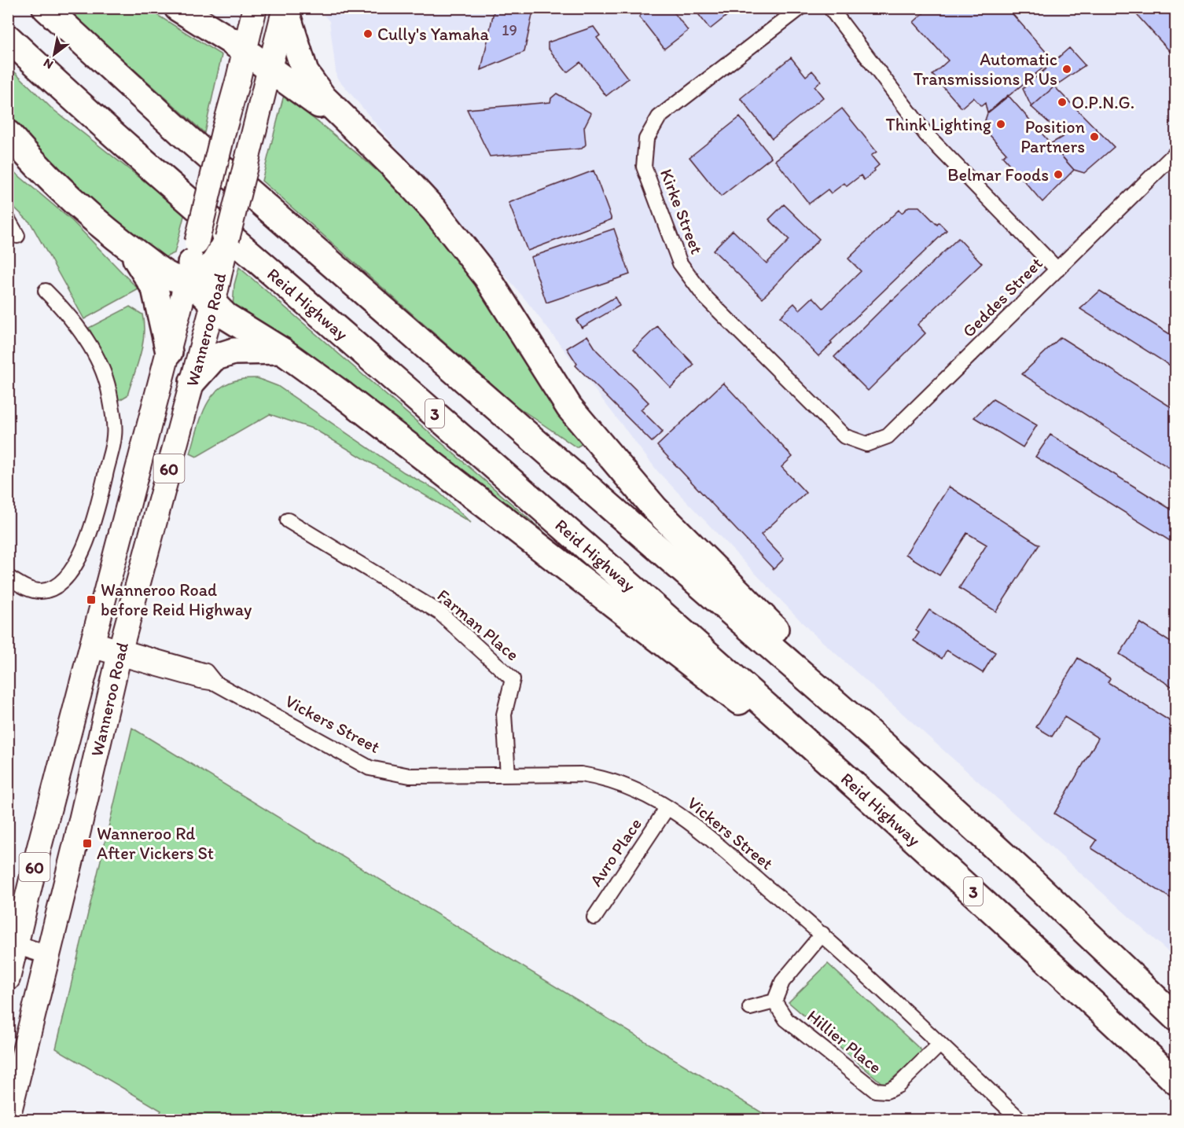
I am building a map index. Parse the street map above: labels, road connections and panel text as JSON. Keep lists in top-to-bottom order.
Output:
{
  "streets": {
    "highway": [
      "Reid Highway",
      "Wanneroo Road",
      "3",
      "60"
    ],
    "street": [
      "Kirke Street",
      "Geddes Street",
      "Farman Place",
      "Vickers Street",
      "Avro Place",
      "Hillier Place"
    ]
  },
  "crossings": [
    ["Kirke Street", "Geddes Street"],
    ["Wanneroo Road", "Vickers Street"],
    ["Farman Place", "Vickers Street"],
    ["Vickers Street", "Avro Place"],
    ["Vickers Street", "Hillier Place"]
  ],
  "places": {
    "other": [
      "Cully's Yamaha",
      "Automatic Transmissions R Us",
      "O.P.N.G.",
      "Think Lighting",
      "Position Partners",
      "Belmar Foods"
    ],
    "transit": ["Wanneroo Road before Reid Highway", "Wanneroo Rd After Vickers St"]
  },
  "house_numbers": ["19"],
  "north": "bottom left"
}
